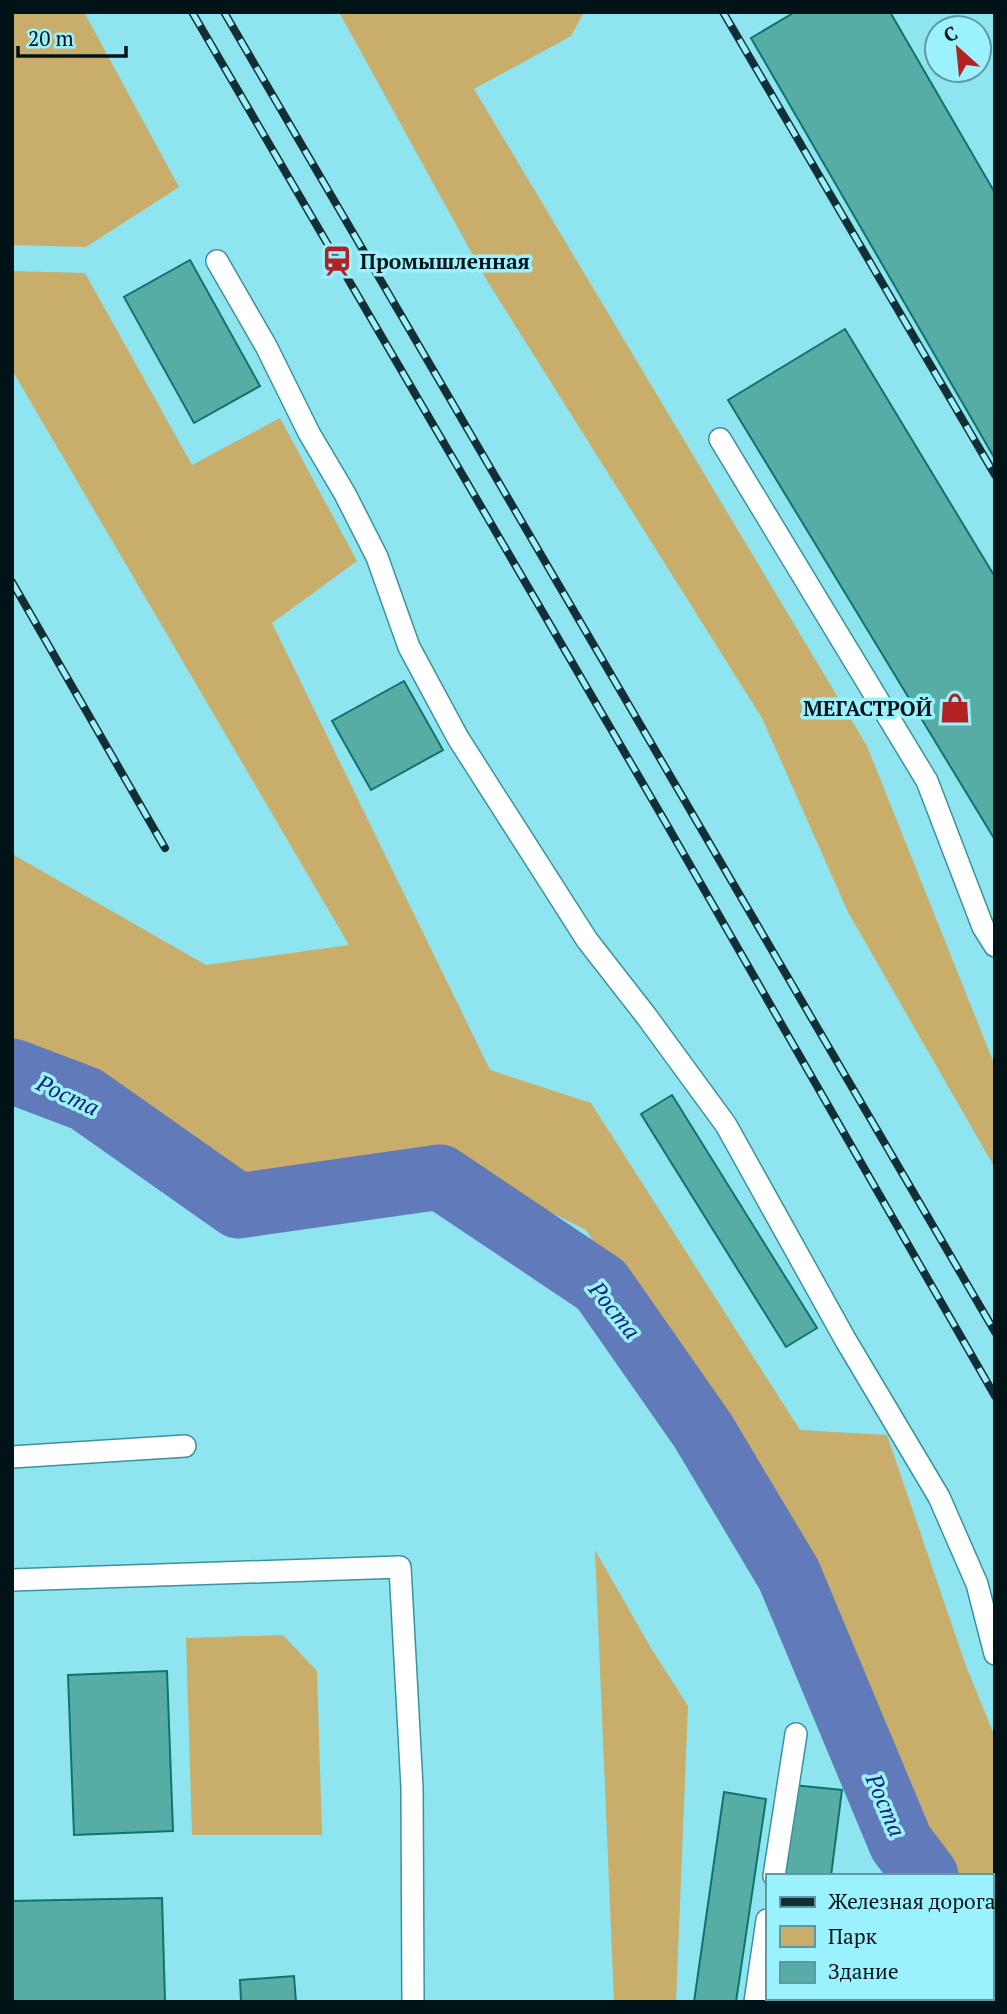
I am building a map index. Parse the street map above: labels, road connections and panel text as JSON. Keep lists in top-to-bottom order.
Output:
{
  "water": ["Роста"],
  "places": {
    "station": ["Промышленная"],
    "shop": ["МЕГАСТРОЙ"]
  },
  "legend": ["Железная дорога", "Парк", "Здание"],
  "scale_bar": "20 m",
  "north": "top left"
}
